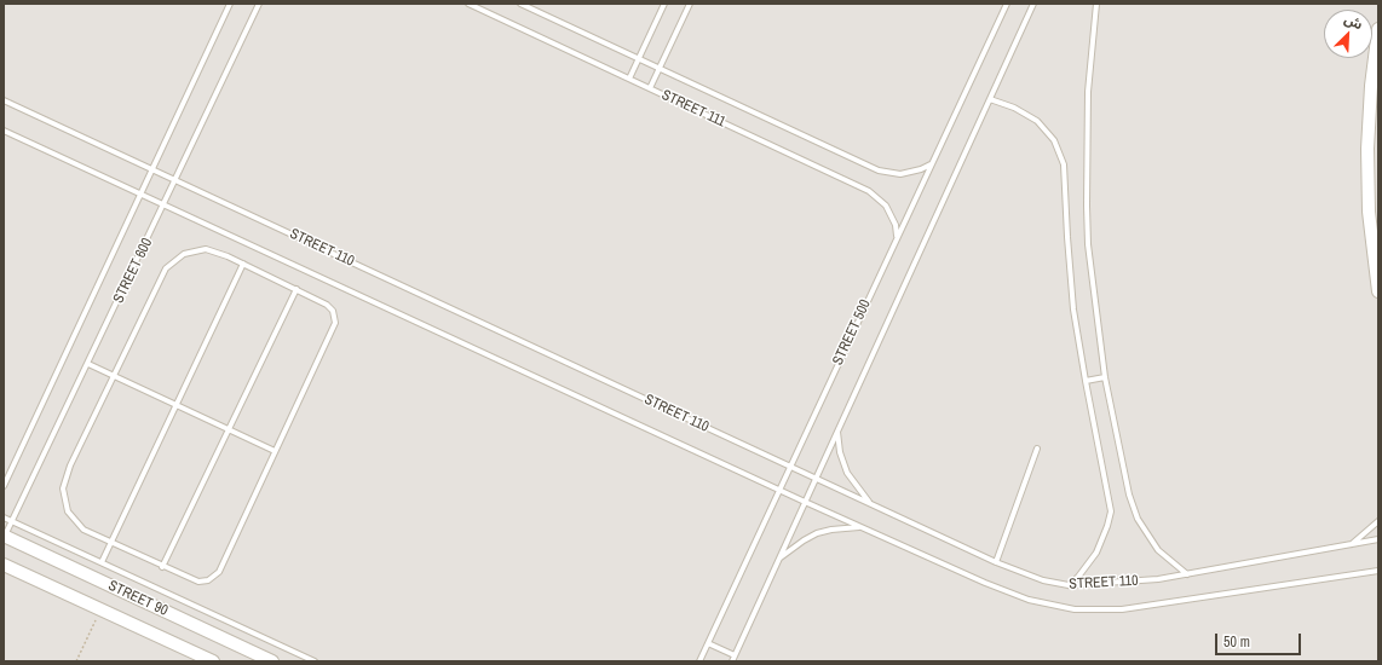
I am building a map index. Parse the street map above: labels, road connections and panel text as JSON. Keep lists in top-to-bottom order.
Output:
{
  "streets": {
    "street": ["STREET 90"],
    "lane": [
      "STREET 111",
      "STREET 110",
      "STREET 600",
      "STREET 500"
    ]
  },
  "crossings": [
    ["STREET 111", "STREET 500"],
    ["STREET 110", "STREET 600"],
    ["STREET 110", "STREET 500"],
    ["STREET 600", "STREET 90"]
  ],
  "scale_bar": "50 m",
  "north": "top right"
}
